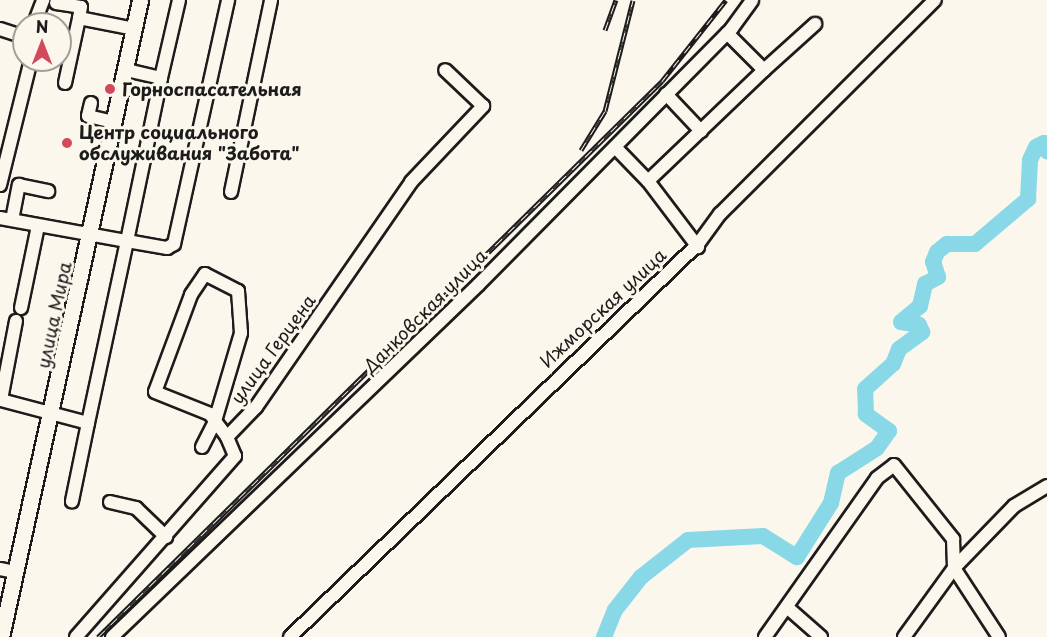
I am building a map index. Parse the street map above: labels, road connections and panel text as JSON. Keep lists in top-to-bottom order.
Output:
{
  "streets": {
    "main road": ["улица Мира"],
    "street": ["Ижморская улица", "Данковская улица", "улица Герцена"]
  },
  "places": ["Горноспасательная", "Центр социального обслуживания \"Забота\""],
  "north": "top"
}
